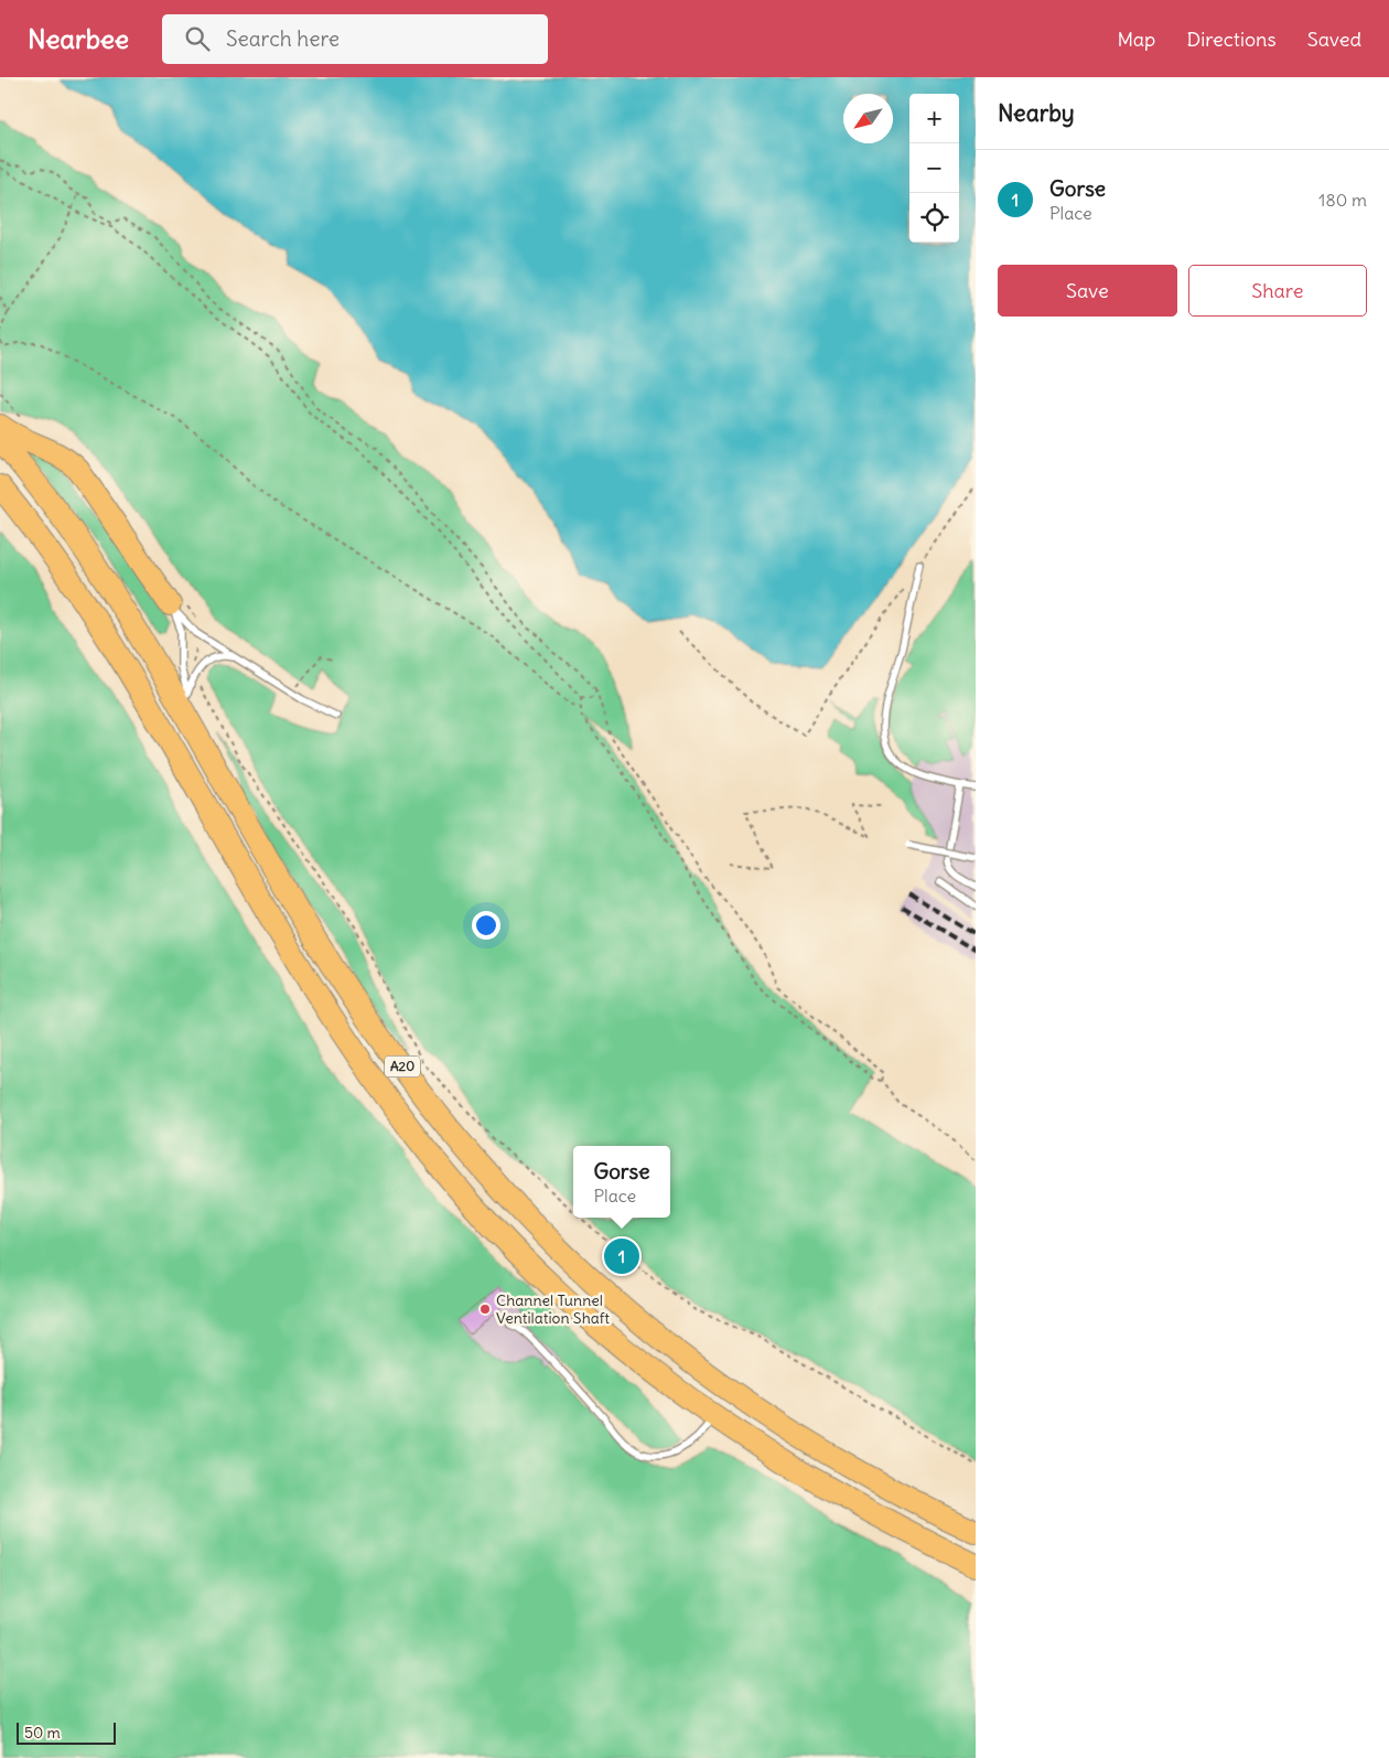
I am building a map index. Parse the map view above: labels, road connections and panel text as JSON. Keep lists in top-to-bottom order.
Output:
{
  "streets": {
    "highway": ["A20"]
  },
  "places": ["Channel Tunnel Ventilation Shaft"],
  "scale_bar": "50 m",
  "north": "bottom left",
  "page": {
    "header": "Nearbee",
    "search": "Search here",
    "nav": ["Map", "Directions", "Saved"],
    "heading": "Nearby",
    "map_buttons": ["+", "−"],
    "list": [
      {
        "mark": "1",
        "name": "Gorse",
        "note": "Place",
        "value": "180 m"
      }
    ],
    "buttons": ["Save", "Share"],
    "popup": ["Gorse", "Place"],
    "pins": "1",
    "scale": "50 m"
  }
}
